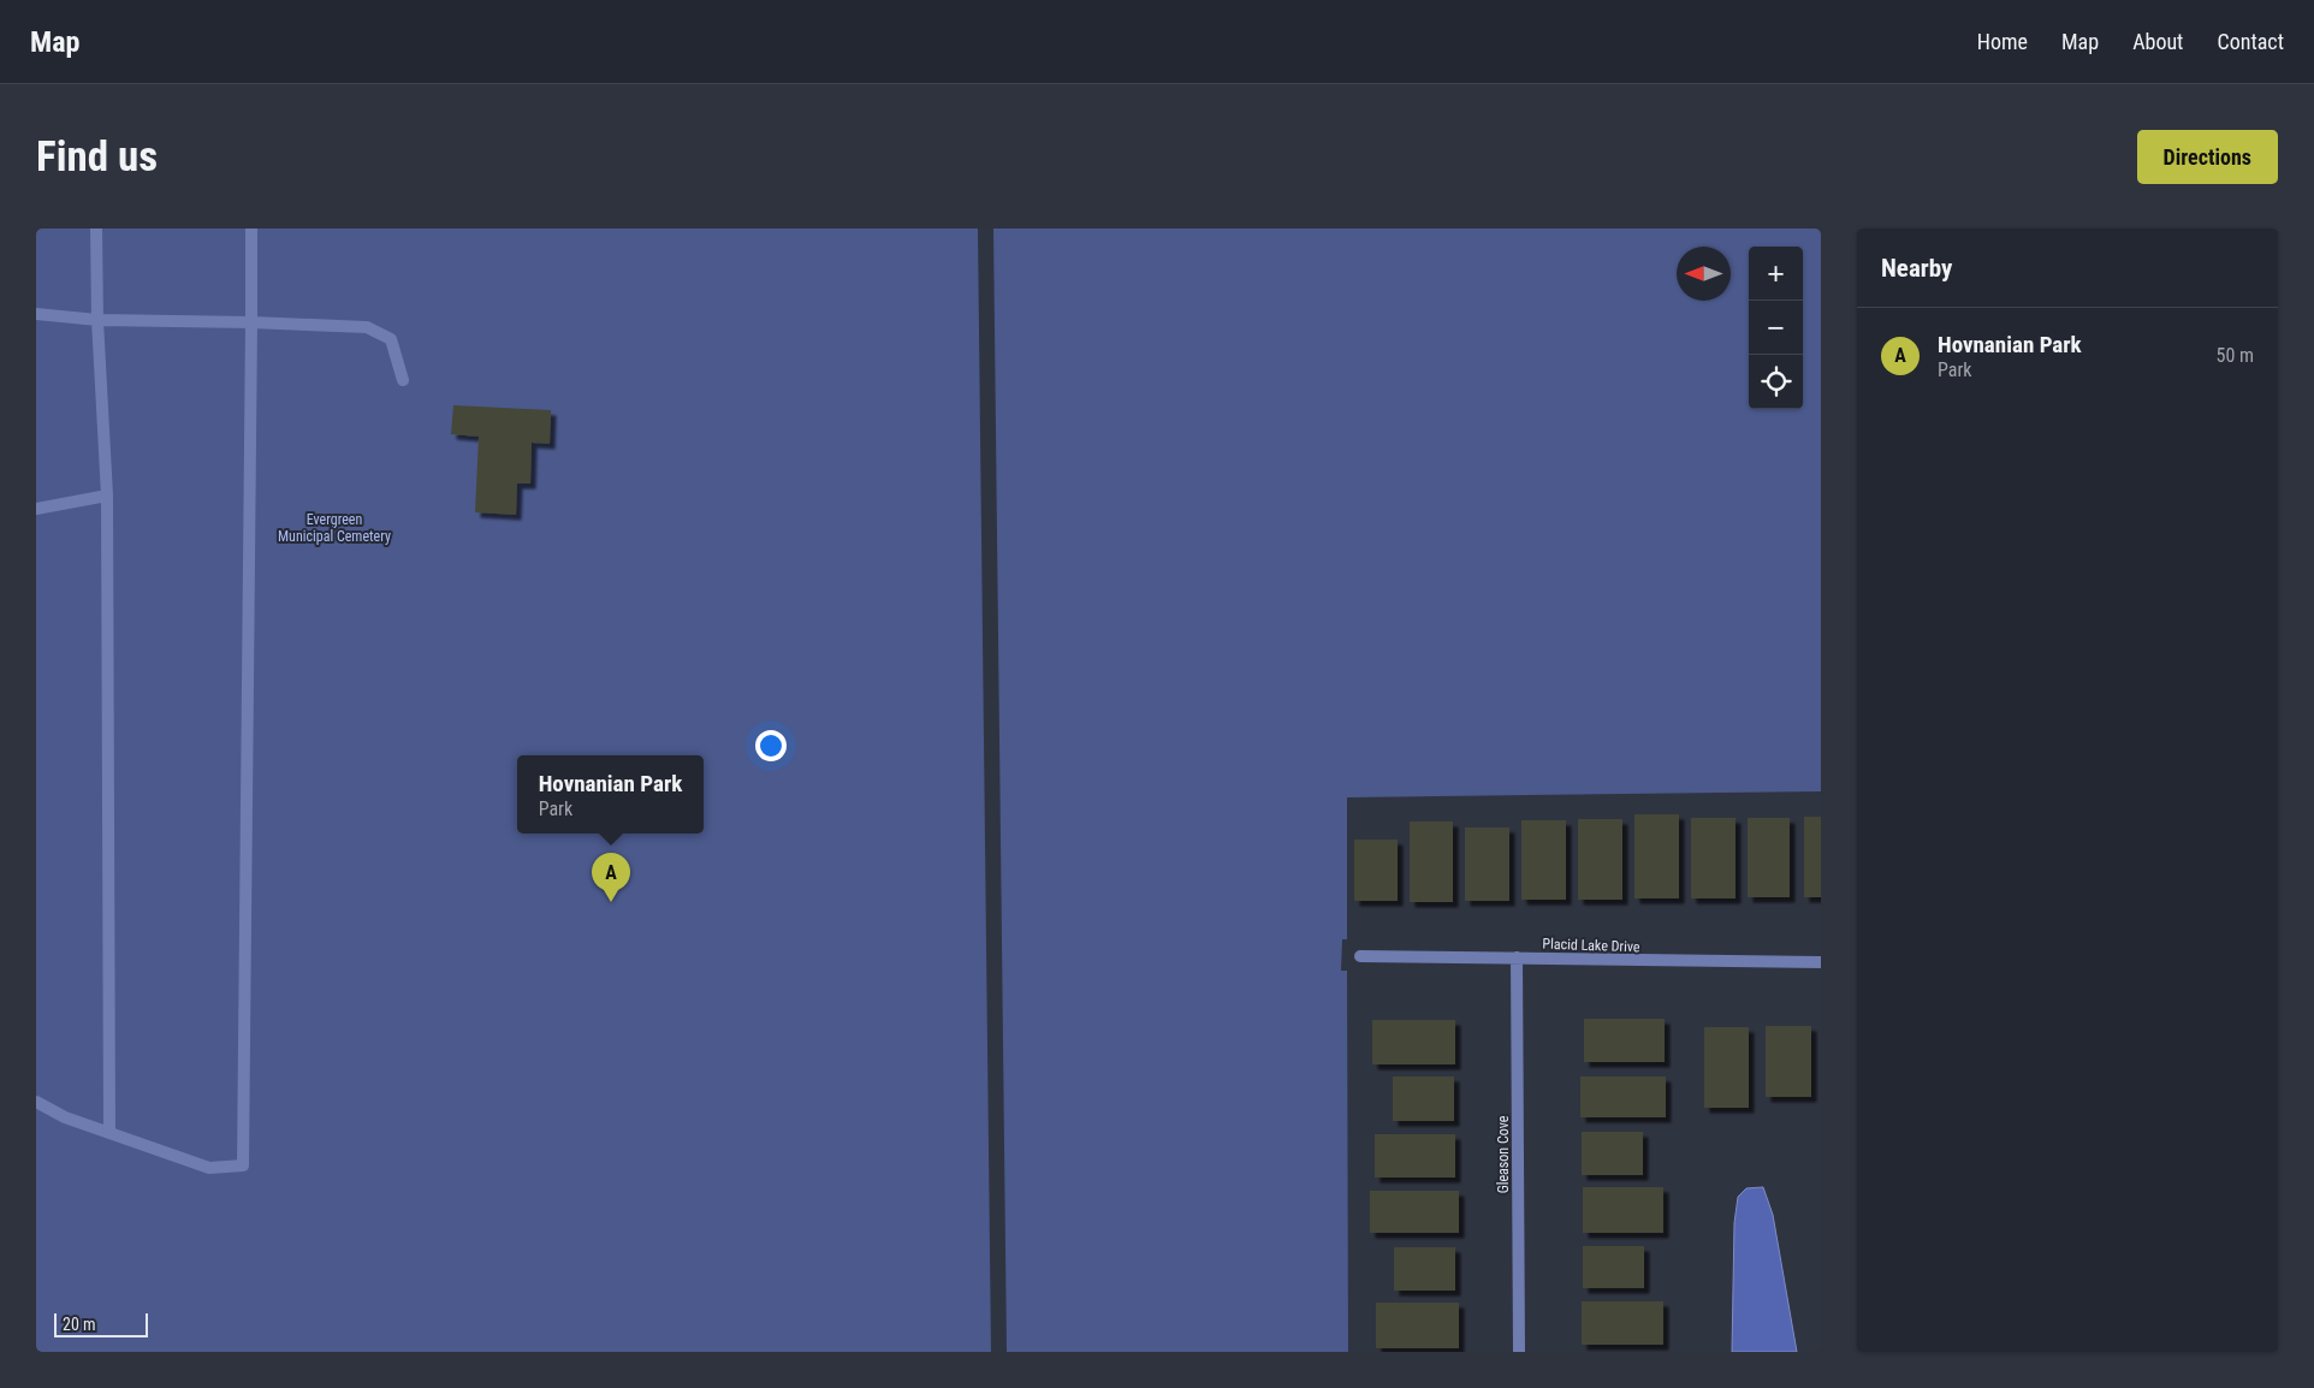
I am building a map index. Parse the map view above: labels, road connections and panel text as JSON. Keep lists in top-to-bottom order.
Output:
{
  "streets": {
    "street": ["Placid Lake Drive", "Gleason Cove"]
  },
  "crossings": [
    ["Placid Lake Drive", "Gleason Cove"]
  ],
  "parks": ["Evergreen Municipal Cemetery"],
  "scale_bar": "20 m",
  "north": "left",
  "page": {
    "header": "Map",
    "nav": [
      "Home",
      "Map",
      "About",
      "Contact"
    ],
    "buttons": "Directions",
    "title": "Find us",
    "heading": "Nearby",
    "map_buttons": ["+", "−"],
    "list": [
      {
        "mark": "A",
        "name": "Hovnanian Park",
        "note": "Park",
        "value": "50 m"
      }
    ],
    "popup": ["Hovnanian Park", "Park"],
    "pins": "A",
    "scale": "20 m"
  }
}
